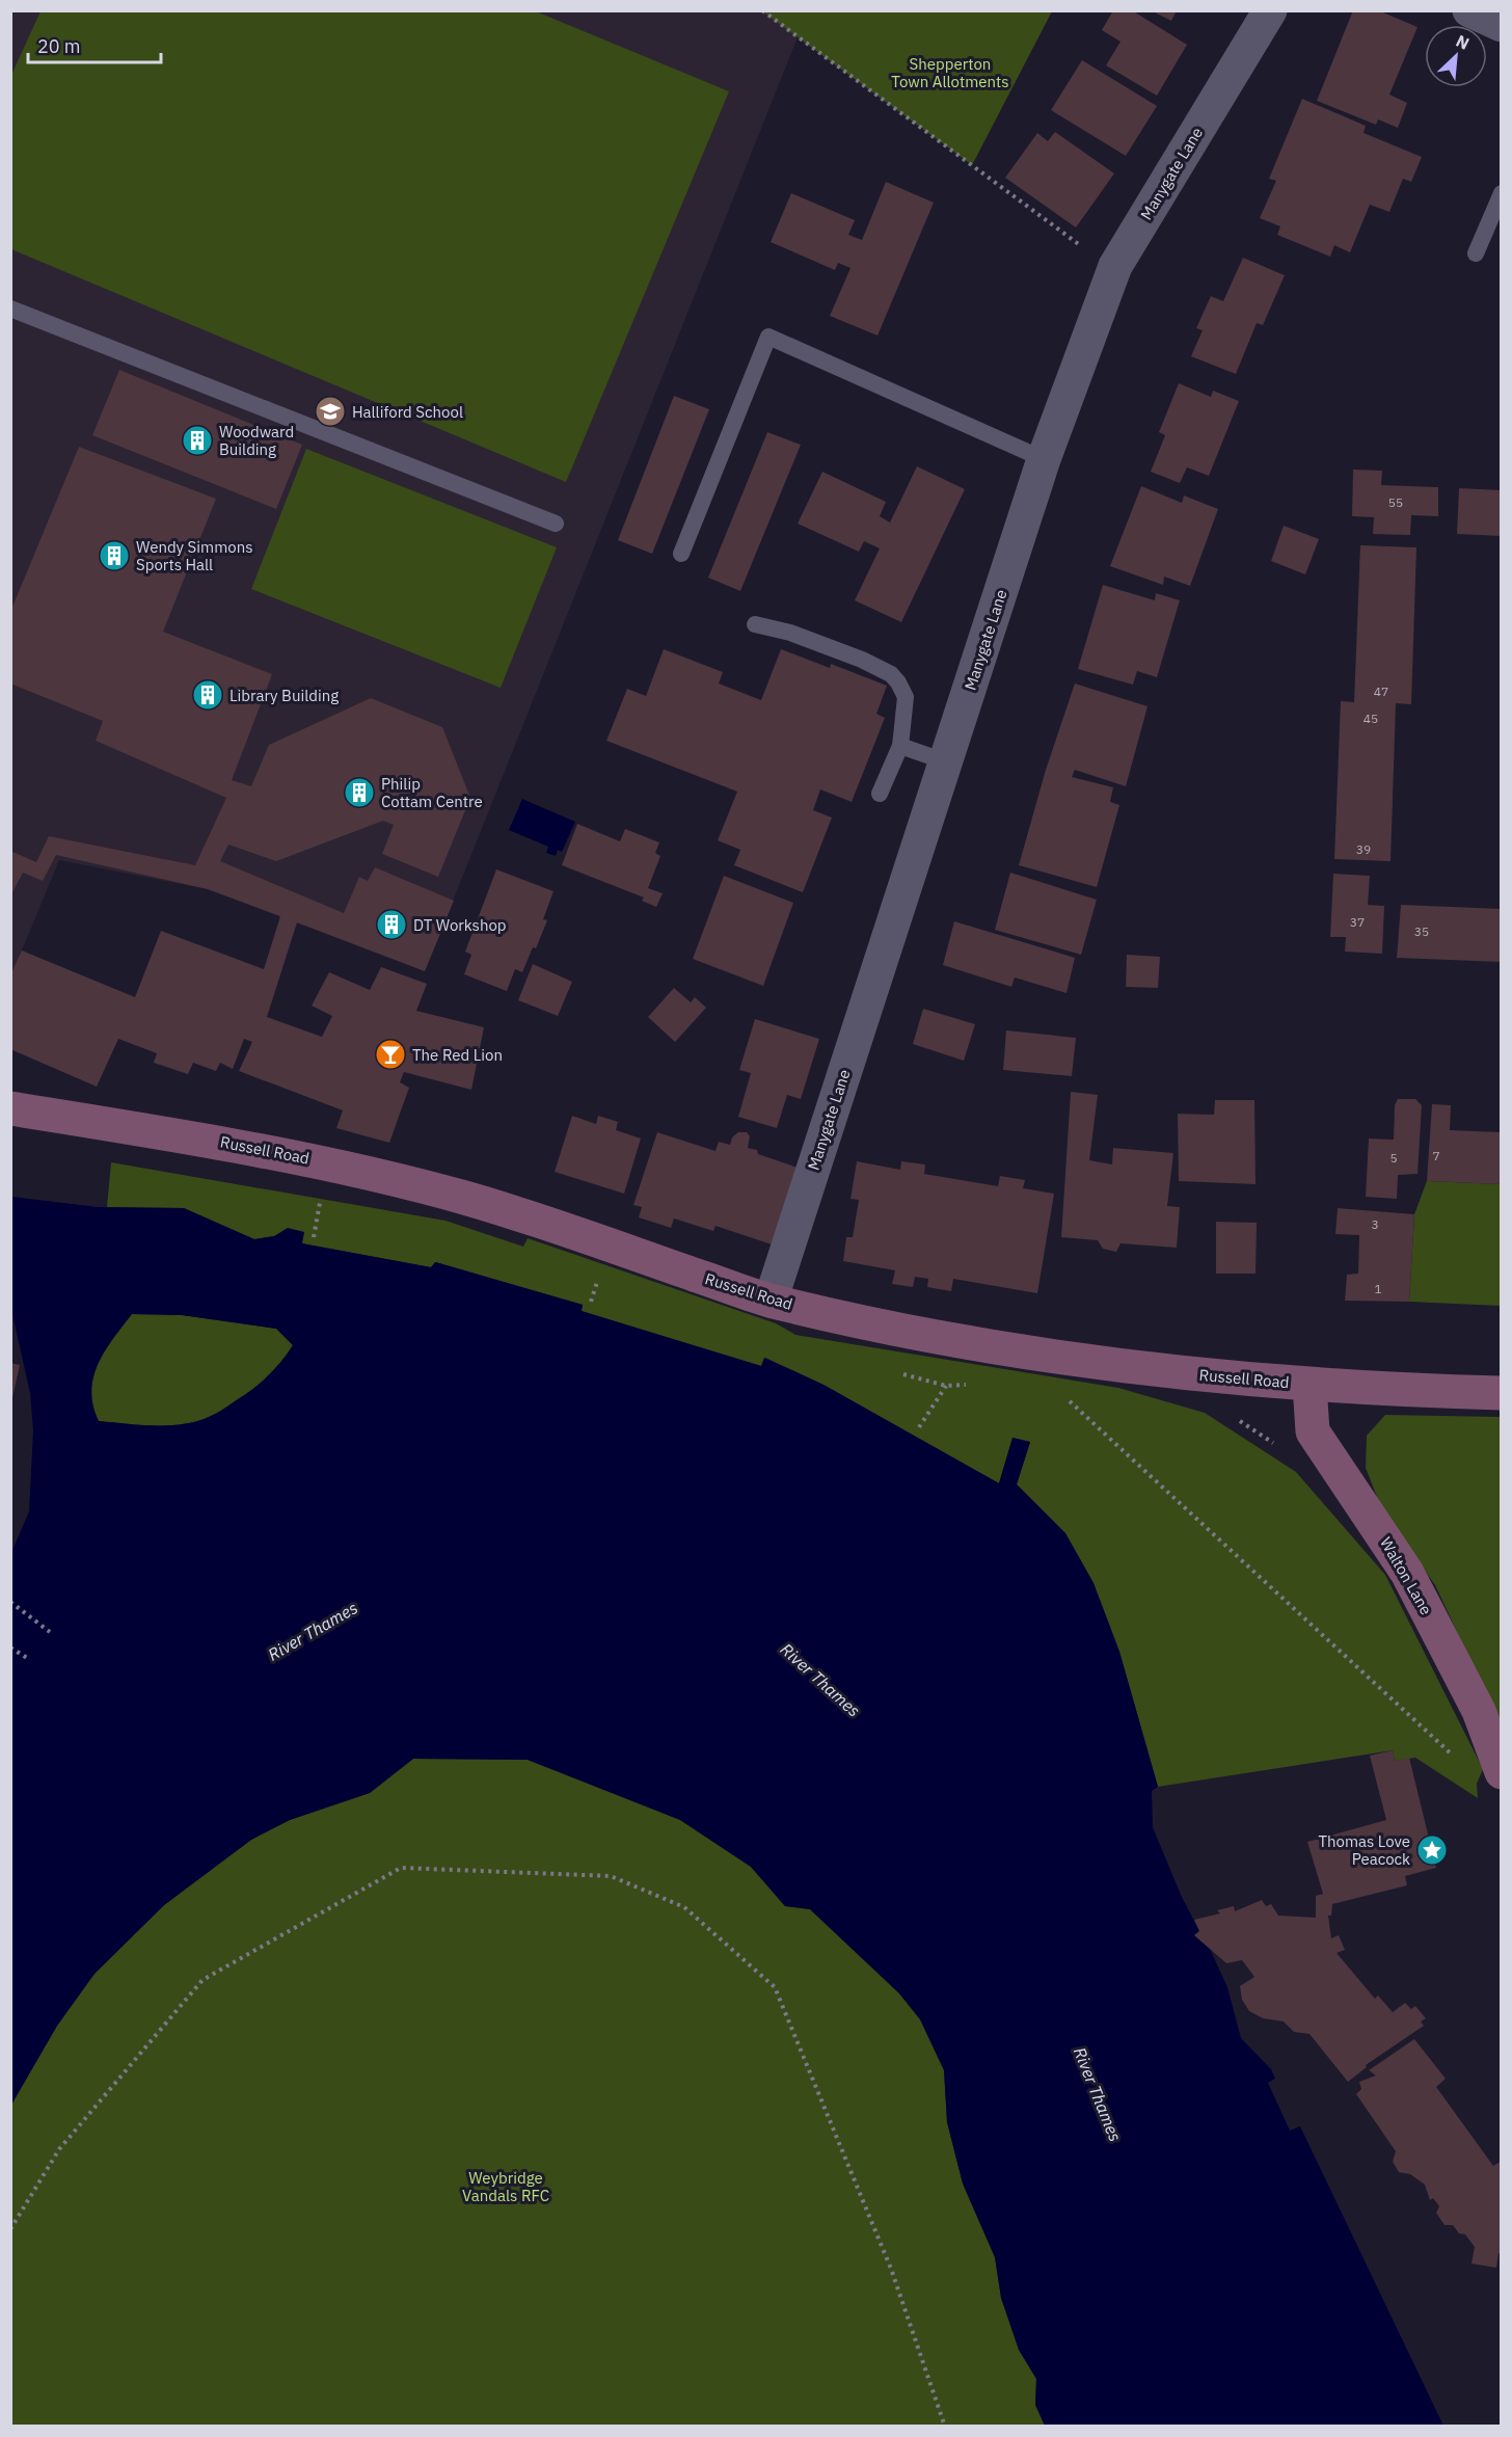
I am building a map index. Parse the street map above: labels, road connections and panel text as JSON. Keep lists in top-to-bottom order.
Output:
{
  "streets": {
    "main road": ["Russell Road", "Walton Lane"],
    "street": ["Manygate Lane"]
  },
  "crossings": [
    ["Manygate Lane", "Russell Road"],
    ["Russell Road", "Walton Lane"]
  ],
  "water": ["River Thames"],
  "parks": ["Shepperton Town Allotments", "Weybridge Vandals RFC"],
  "places": {
    "school or university": ["Halliford School"],
    "building": [
      "Woodward Building",
      "Wendy Simmons Sports Hall",
      "Library Building",
      "Philip Cottam Centre",
      "DT Workshop"
    ],
    "bar": ["The Red Lion"],
    "place": ["Thomas Love Peacock"]
  },
  "house_numbers": [
    "55",
    "47",
    "45",
    "39",
    "37",
    "35",
    "7",
    "5",
    "3",
    "1"
  ],
  "scale_bar": "20 m",
  "north": "top right"
}
